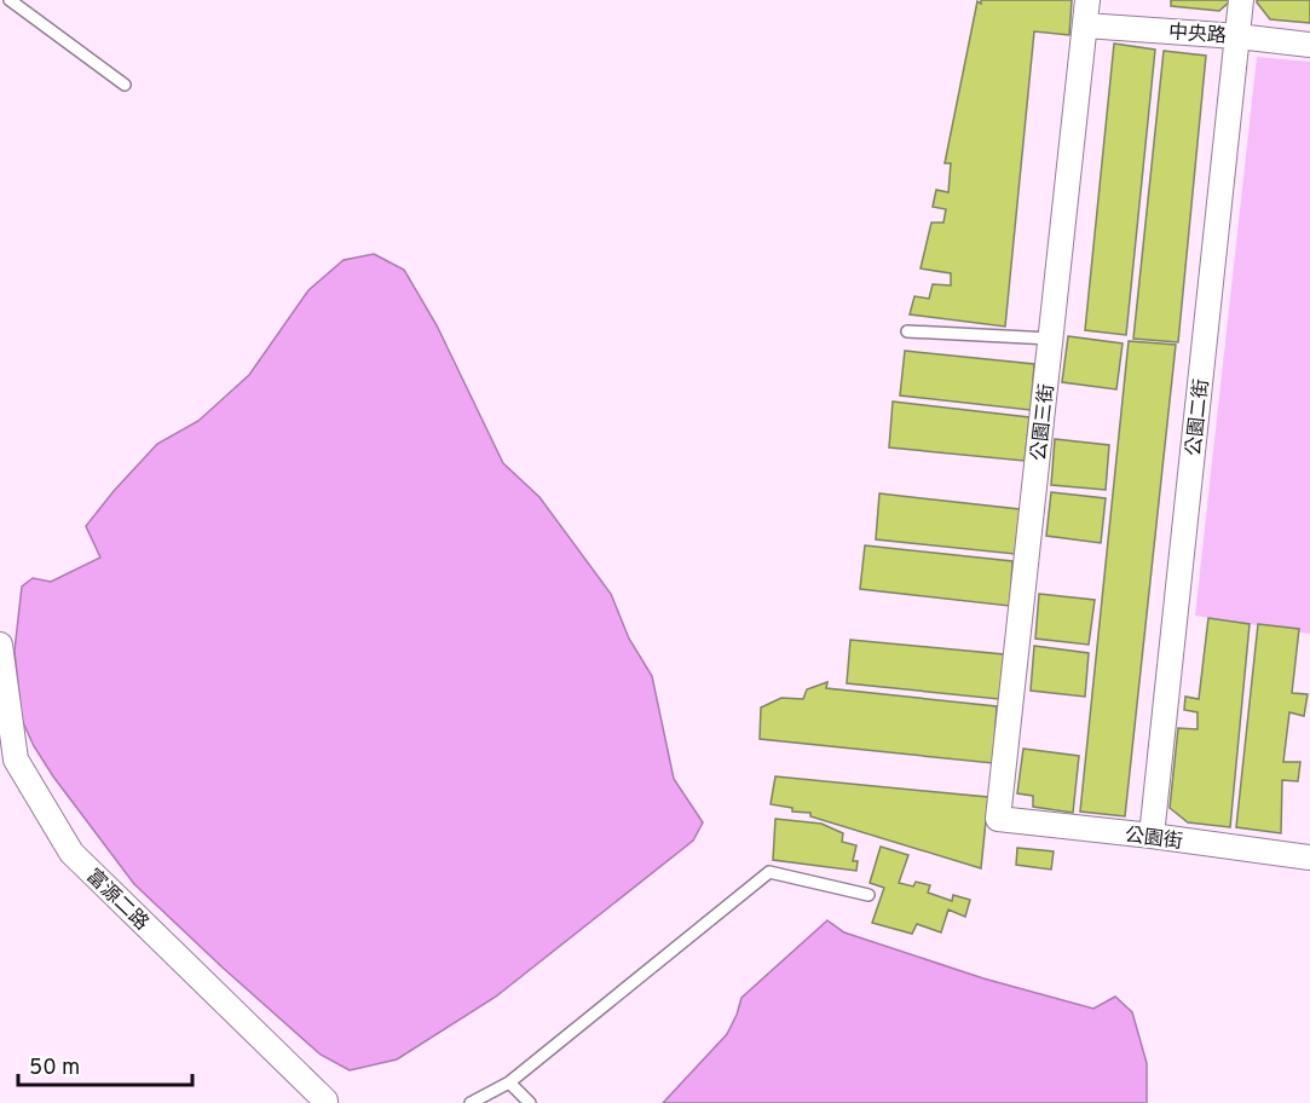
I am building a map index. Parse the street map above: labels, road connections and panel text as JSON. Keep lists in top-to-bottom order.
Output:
{
  "streets": {
    "street": [
      "中央路",
      "公園二街",
      "公園三街",
      "公園街",
      "富源二路"
    ]
  },
  "crossings": [
    ["中央路", "公園二街"],
    ["中央路", "公園三街"],
    ["公園二街", "公園街"],
    ["公園三街", "公園街"]
  ],
  "scale_bar": "50 m"
}
